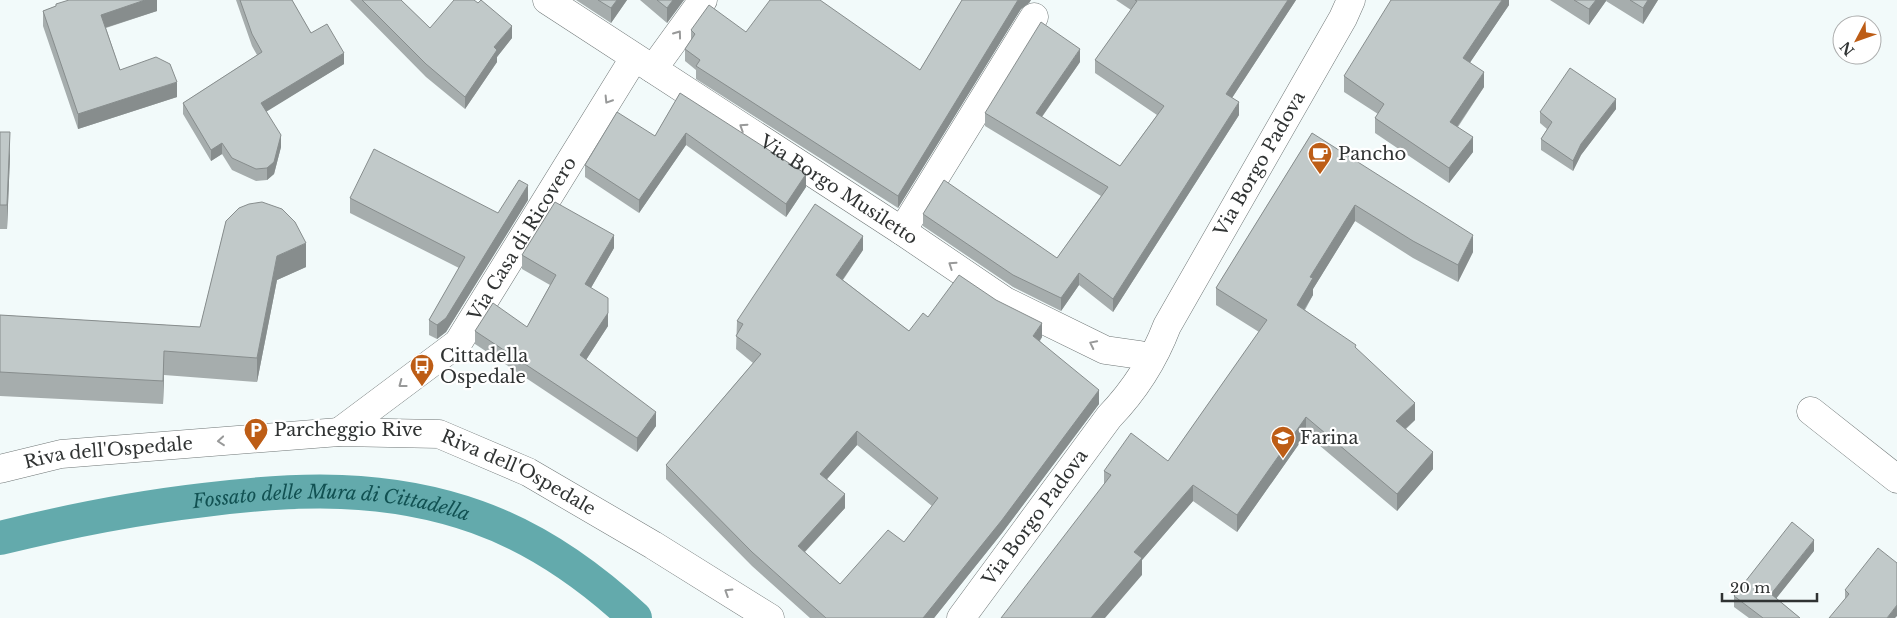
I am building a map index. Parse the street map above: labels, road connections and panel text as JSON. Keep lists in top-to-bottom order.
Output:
{
  "streets": {
    "street": [
      "Via Borgo Padova",
      "Via Borgo Musiletto",
      "Via Casa di Ricovero",
      "Riva dell'Ospedale"
    ]
  },
  "crossings": [
    ["Via Borgo Padova", "Via Borgo Musiletto"],
    ["Via Borgo Musiletto", "Via Casa di Ricovero"],
    ["Via Casa di Ricovero", "Riva dell'Ospedale"]
  ],
  "one_way": ["Via Borgo Musiletto", "Riva dell'Ospedale"],
  "water": ["Fossato delle Mura di Cittadella"],
  "places": {
    "cafe": ["Pancho"],
    "bus stop": ["Cittadella Ospedale"],
    "parking": ["Parcheggio Rive"],
    "school or university": ["Farina"]
  },
  "scale_bar": "20 m",
  "north": "bottom left"
}
